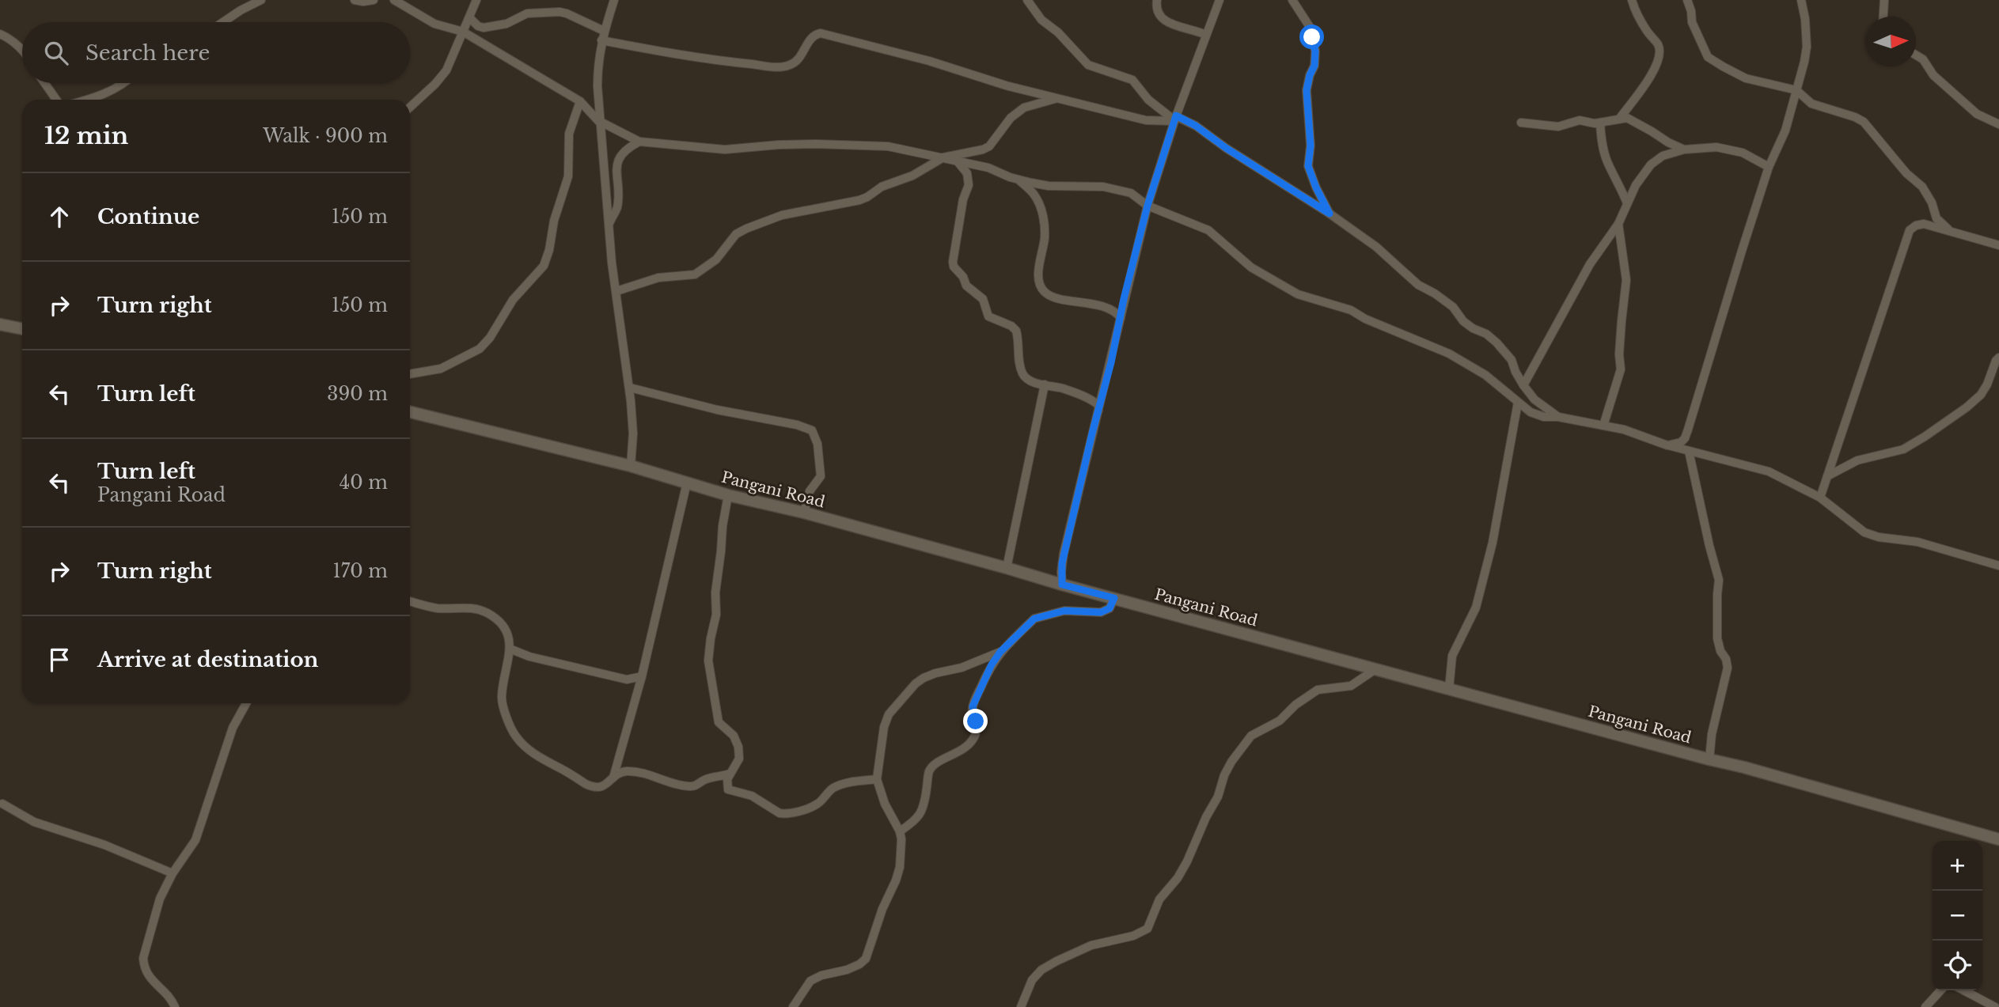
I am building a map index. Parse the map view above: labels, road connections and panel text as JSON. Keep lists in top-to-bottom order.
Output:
{
  "streets": {
    "main road": ["Pangani Road"]
  },
  "north": "right",
  "page": {
    "search": "Search here",
    "heading": ["12 min", "Walk · 900 m"],
    "list": [
      ["Continue", "150 m"],
      ["Turn right", "150 m"],
      ["Turn left", "390 m"],
      ["Turn left", "Pangani Road", "40 m"],
      ["Turn right", "170 m"],
      "Arrive at destination"
    ],
    "map_buttons": ["+", "−"]
  }
}
